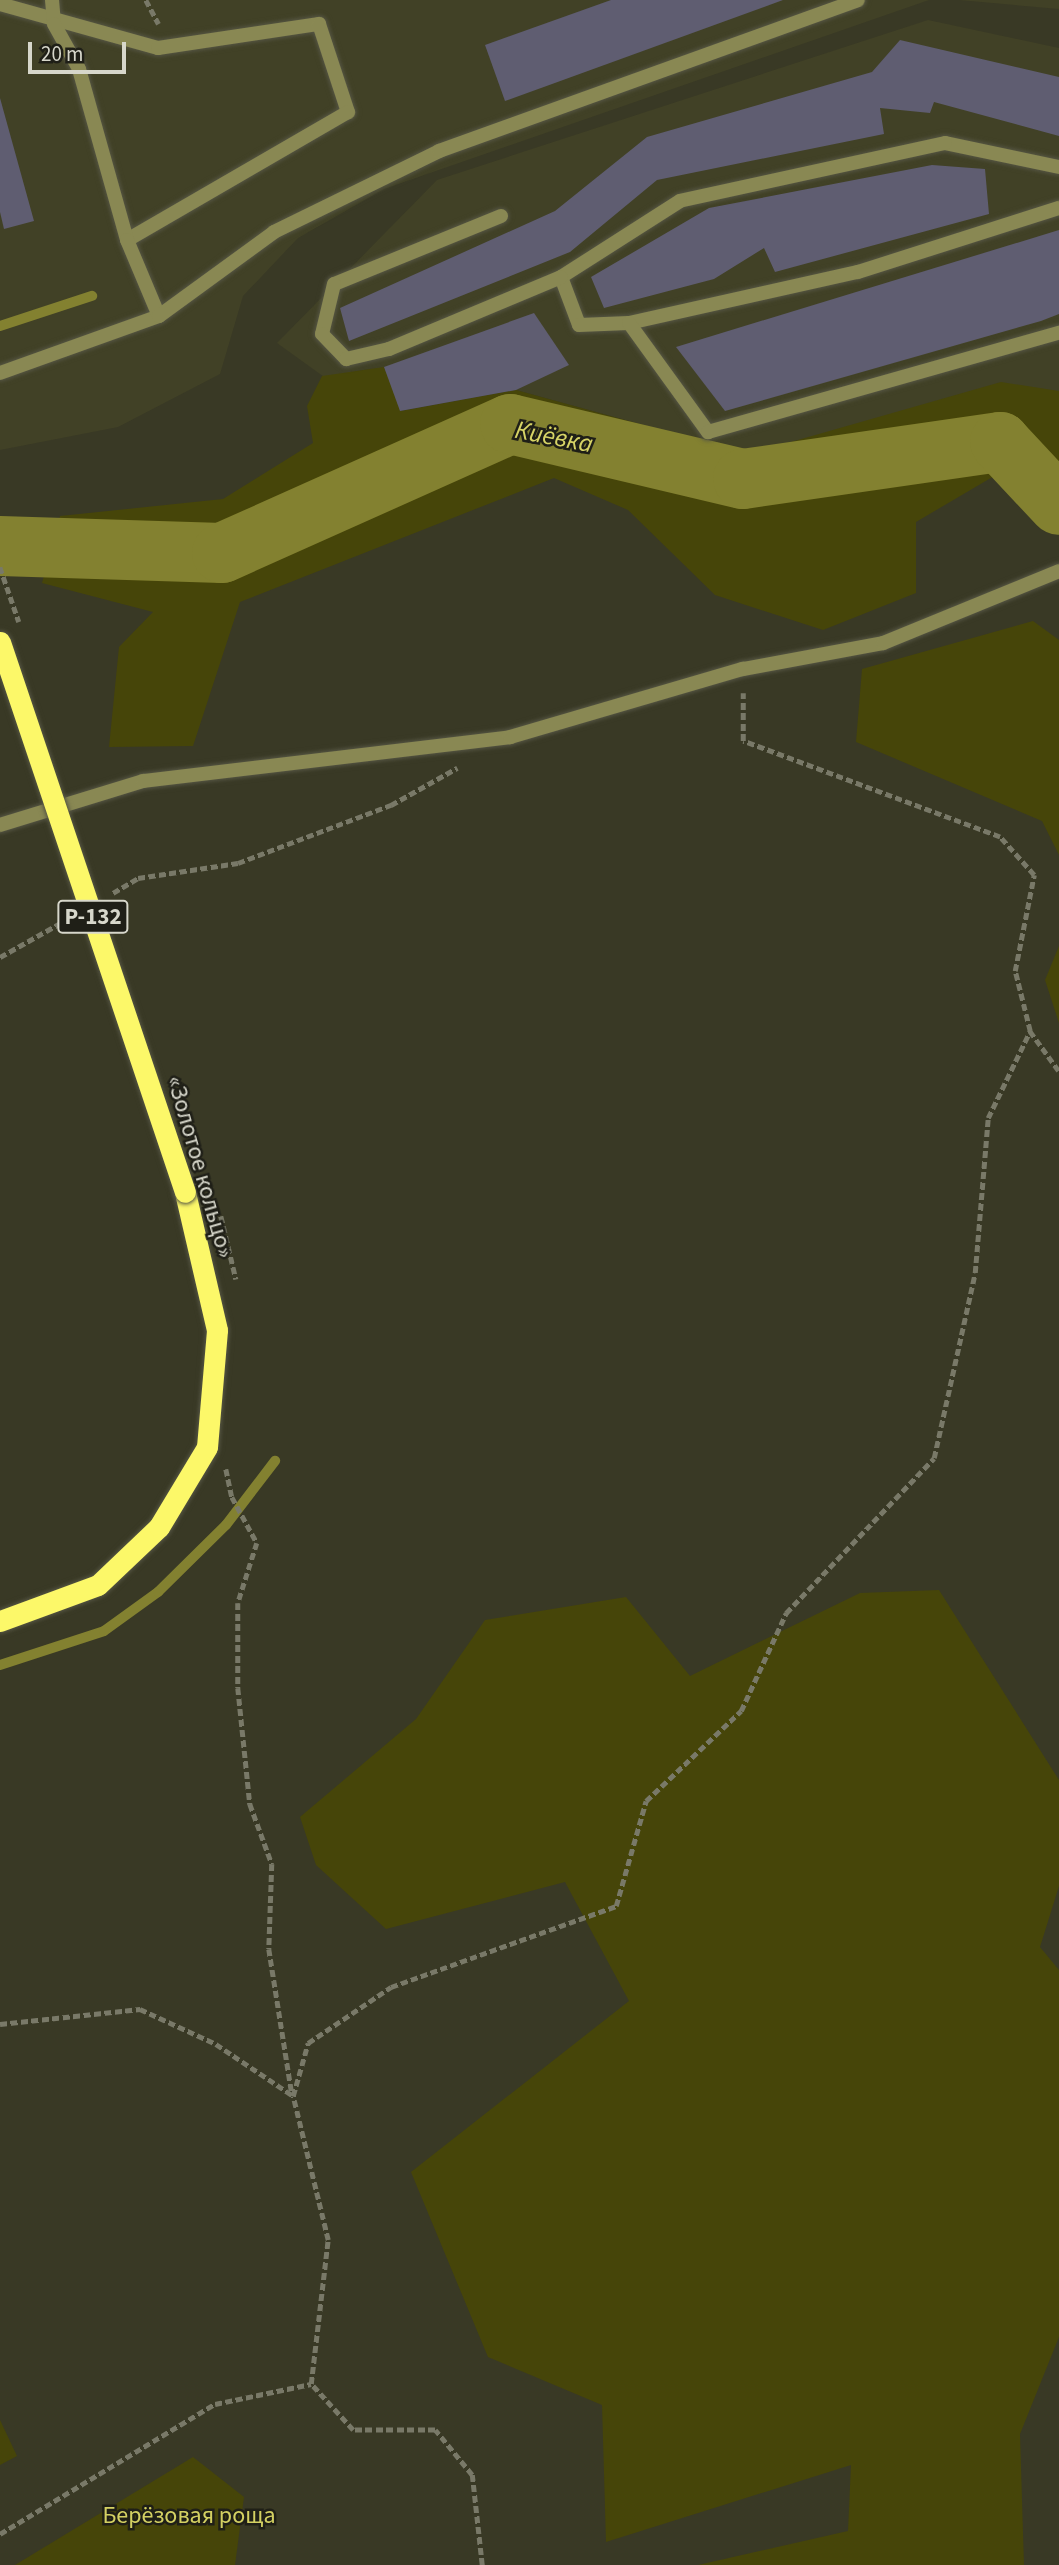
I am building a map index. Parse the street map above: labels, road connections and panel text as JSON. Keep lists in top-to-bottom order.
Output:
{
  "streets": {
    "highway": ["Р-132", "«Золотое кольцо»"]
  },
  "water": ["Киёвка"],
  "parks": ["Берёзовая роща"],
  "scale_bar": "20 m"
}
